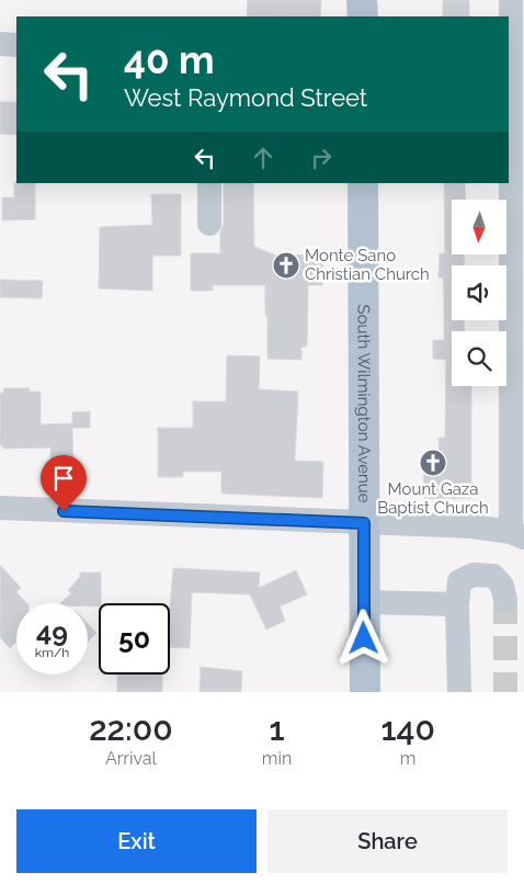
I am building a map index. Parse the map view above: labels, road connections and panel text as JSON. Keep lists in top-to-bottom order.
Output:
{
  "streets": {
    "main road": ["South Wilmington Avenue"]
  },
  "places": {
    "church": ["Monte Sano Christian Church", "Mount Gaza Baptist Church"]
  },
  "north": "bottom",
  "page": {
    "turn": ["40 m", "West Raymond Street"],
    "speed": "49 km/h",
    "limit": "50",
    "eta": [
      "22:00",
      "Arrival",
      "1",
      "min",
      "140",
      "m"
    ],
    "buttons": ["Exit", "Share"]
  }
}
